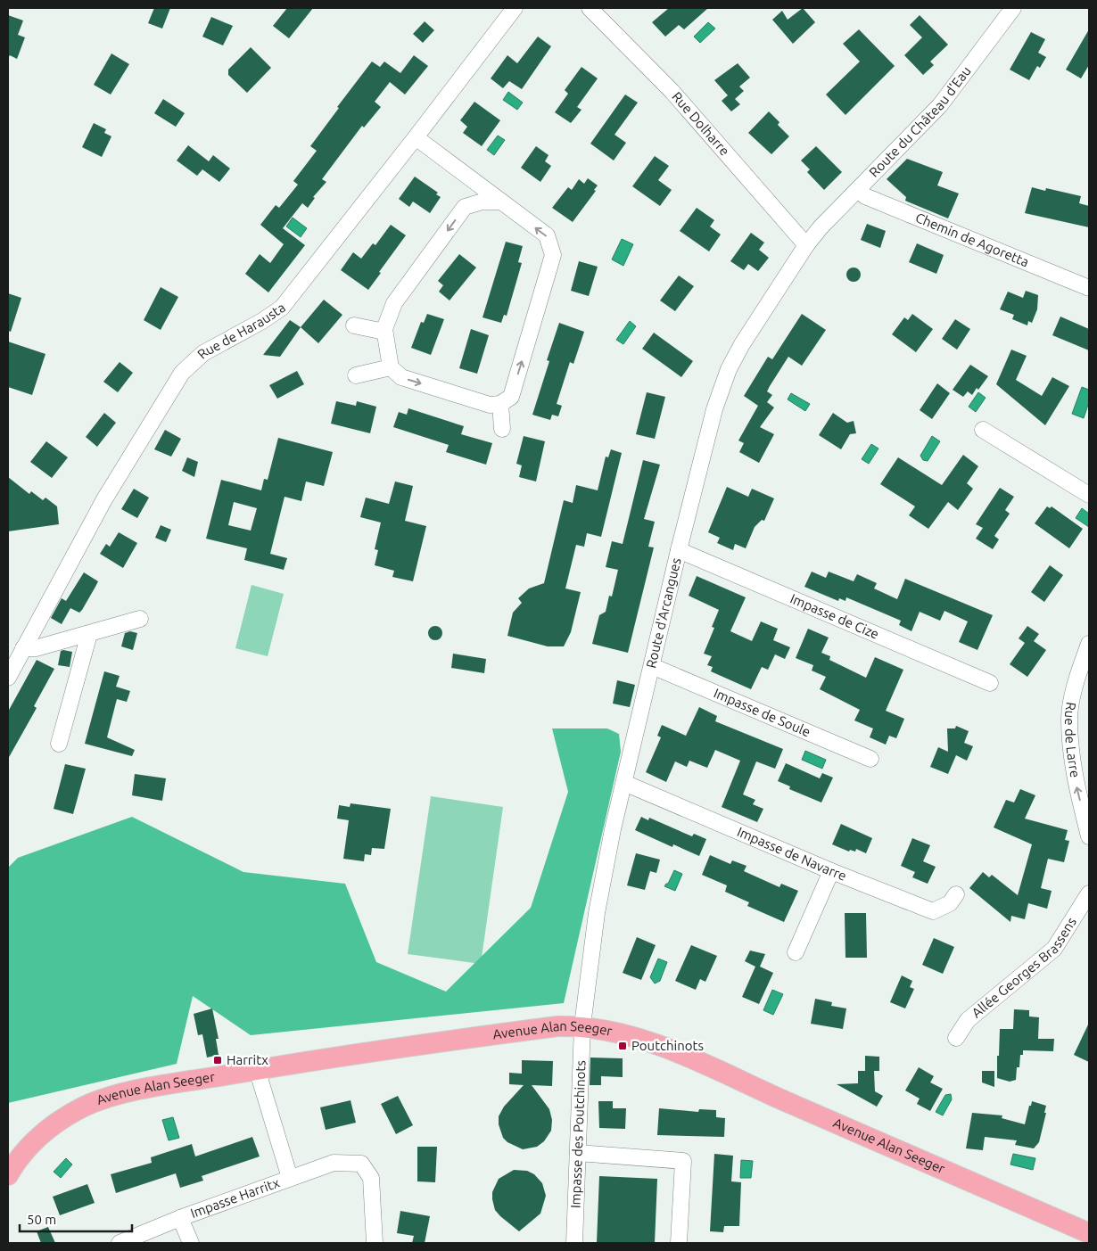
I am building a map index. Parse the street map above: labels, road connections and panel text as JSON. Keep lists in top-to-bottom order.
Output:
{
  "streets": {
    "main road": ["Avenue Alan Seeger"],
    "street": [
      "Route du Château d'Eau",
      "Rue Dolharre",
      "Chemin de Agoretta",
      "Rue de Harausta",
      "Route d'Arcangues",
      "Impasse de Cize",
      "Impasse de Soule",
      "Rue de Larre",
      "Impasse de Navarre",
      "Allée Georges Brassens",
      "Impasse des Poutchinots",
      "Impasse Harritx"
    ]
  },
  "crossings": [
    ["Route du Château d'Eau", "Chemin de Agoretta"],
    ["Route du Château d'Eau", "Route d'Arcangues"],
    ["Rue Dolharre", "Route d'Arcangues"],
    ["Route d'Arcangues", "Impasse de Cize"],
    ["Route d'Arcangues", "Impasse de Soule"],
    ["Route d'Arcangues", "Impasse de Navarre"],
    ["Route d'Arcangues", "Avenue Alan Seeger"],
    ["Route d'Arcangues", "Impasse des Poutchinots"],
    ["Avenue Alan Seeger", "Impasse des Poutchinots"],
    ["Avenue Alan Seeger", "Impasse Harritx"]
  ],
  "one_way": ["Rue de Larre"],
  "places": {
    "transit": ["Poutchinots", "Harritx"]
  },
  "scale_bar": "50 m"
}
